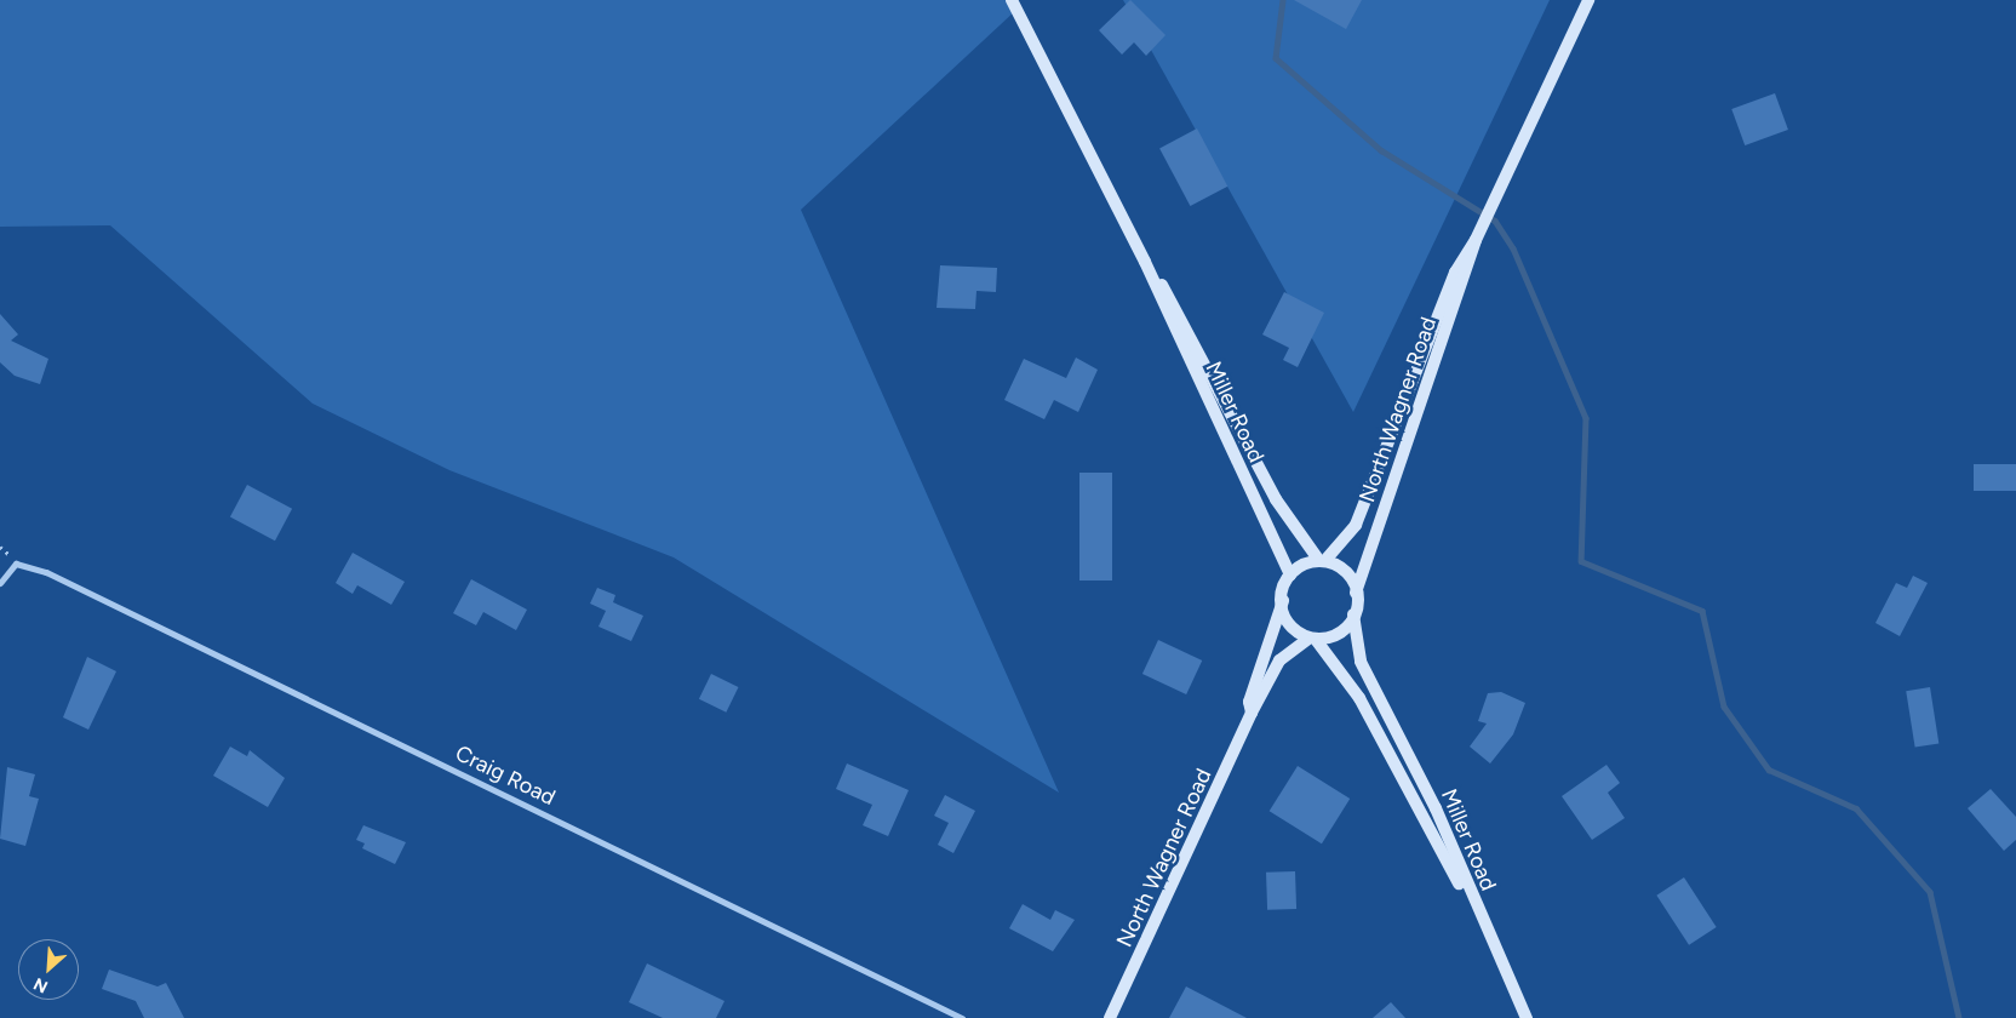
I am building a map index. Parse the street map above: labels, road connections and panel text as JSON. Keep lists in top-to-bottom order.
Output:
{
  "streets": {
    "main road": ["North Wagner Road", "Miller Road"],
    "street": ["Craig Road"]
  },
  "crossings": [
    ["North Wagner Road", "Miller Road"]
  ],
  "north": "bottom left"
}
